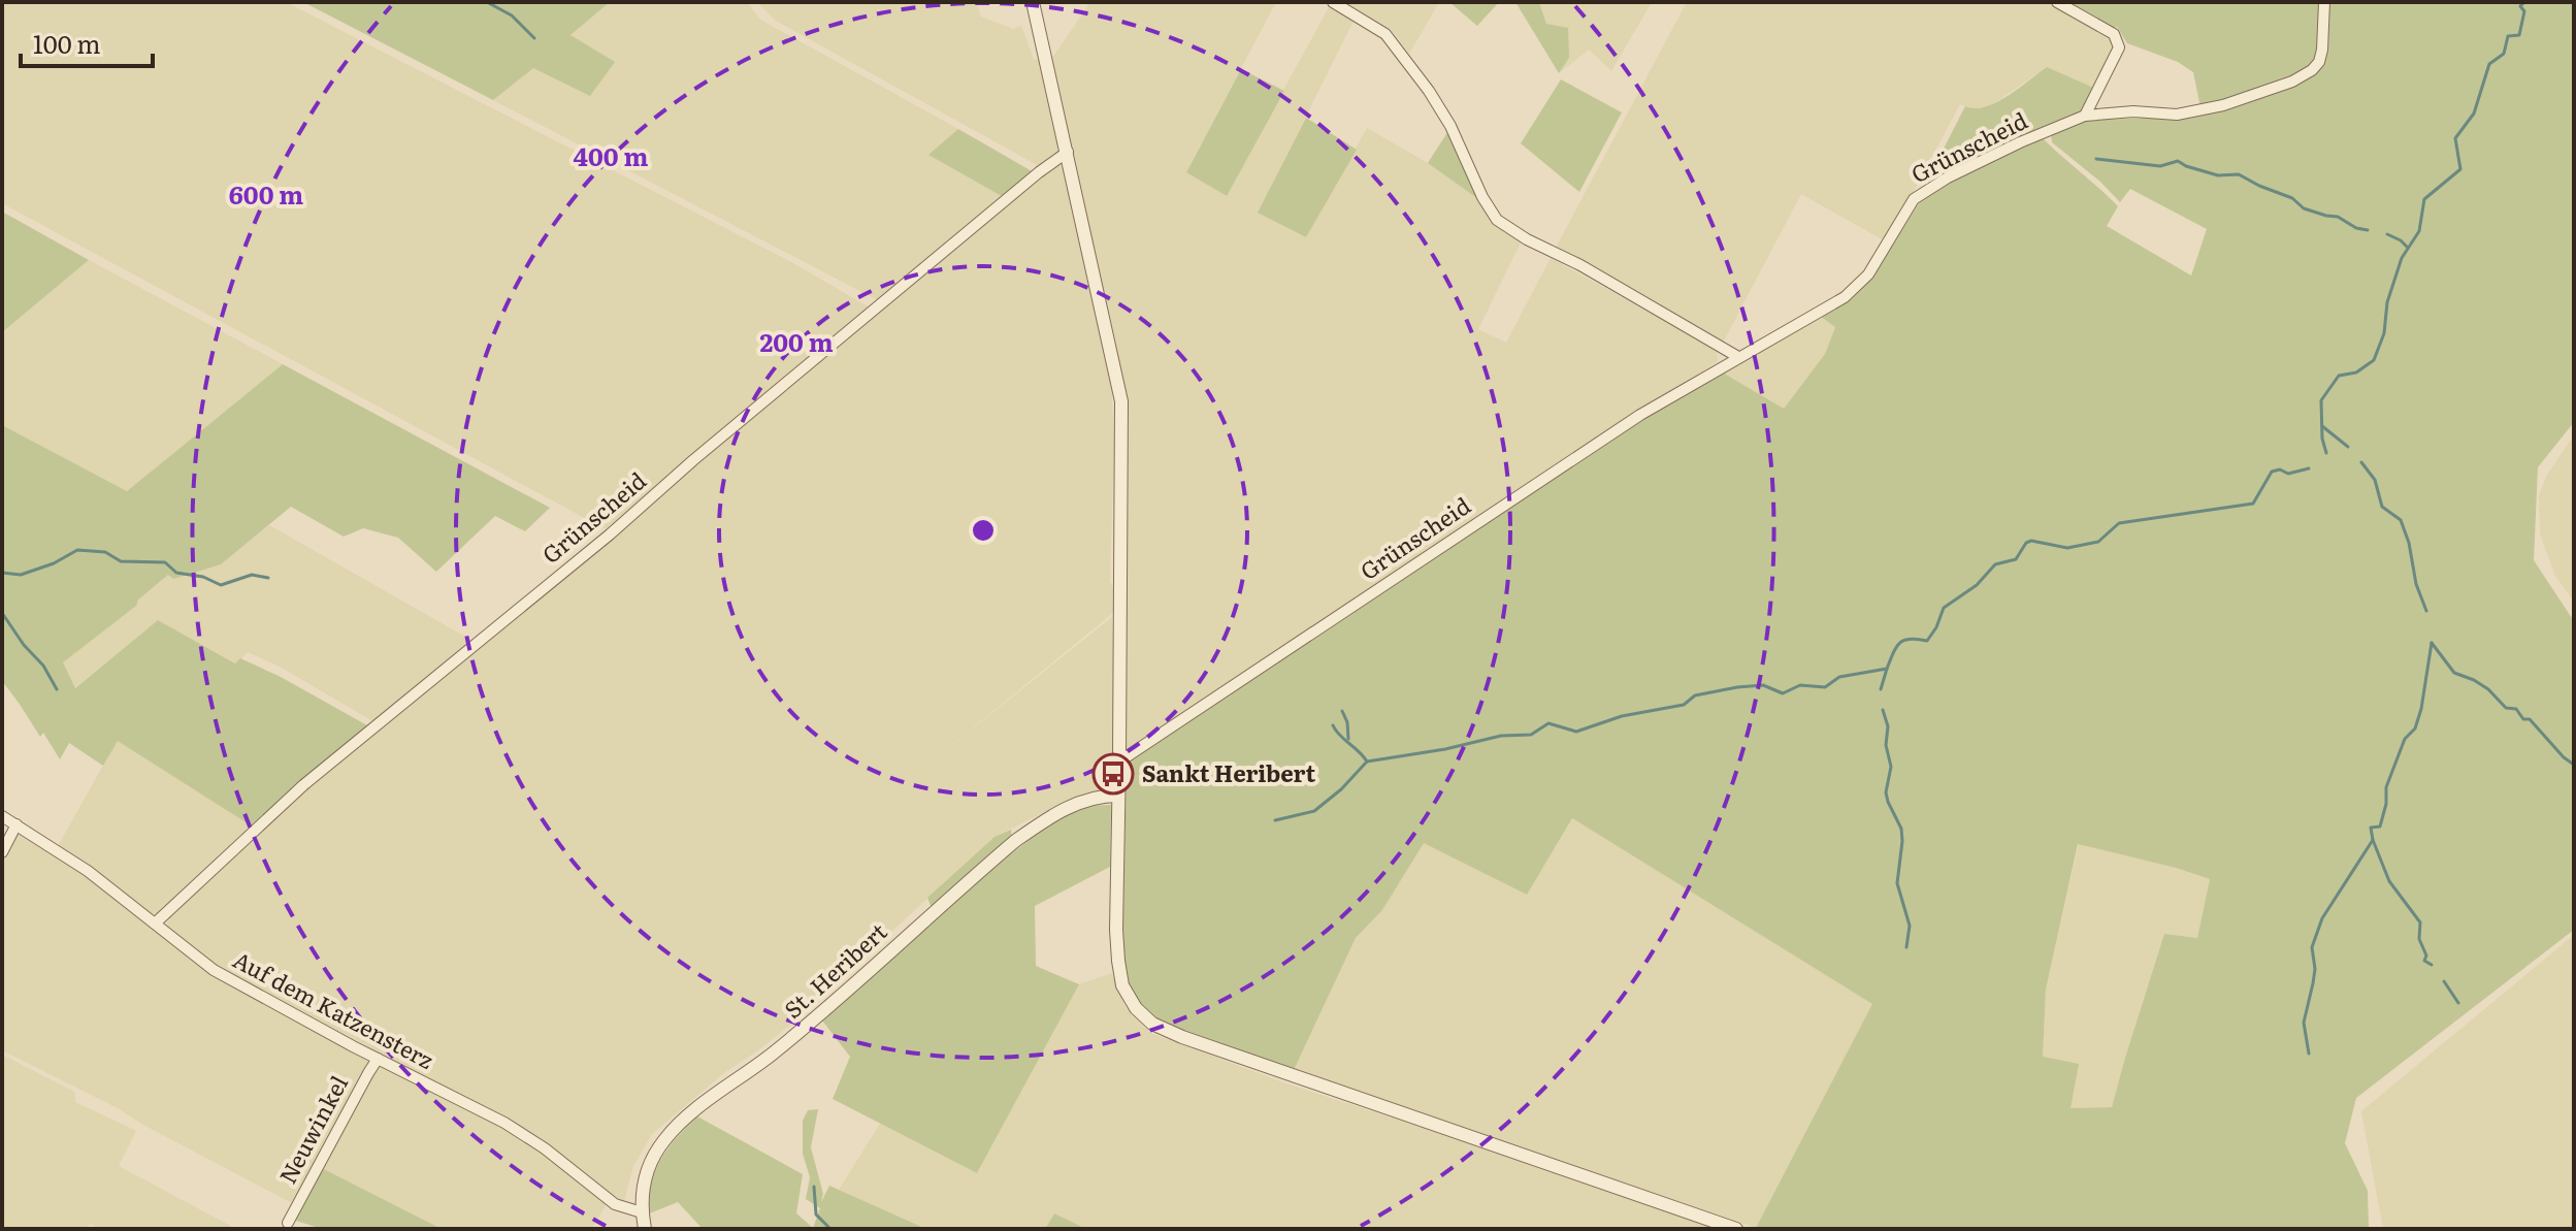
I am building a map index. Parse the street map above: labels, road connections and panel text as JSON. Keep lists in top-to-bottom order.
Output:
{
  "streets": {
    "street": [
      "Grünscheid",
      "St. Heribert",
      "Auf dem Katzensterz",
      "Neuwinkel"
    ]
  },
  "crossings": [
    ["Grünscheid", "Auf dem Katzensterz"],
    ["St. Heribert", "Auf dem Katzensterz"],
    ["Auf dem Katzensterz", "Neuwinkel"]
  ],
  "places": {
    "bus stop": ["Sankt Heribert"]
  },
  "scale_bar": "100 m",
  "rings": ["400 m", "600 m", "200 m"]
}
